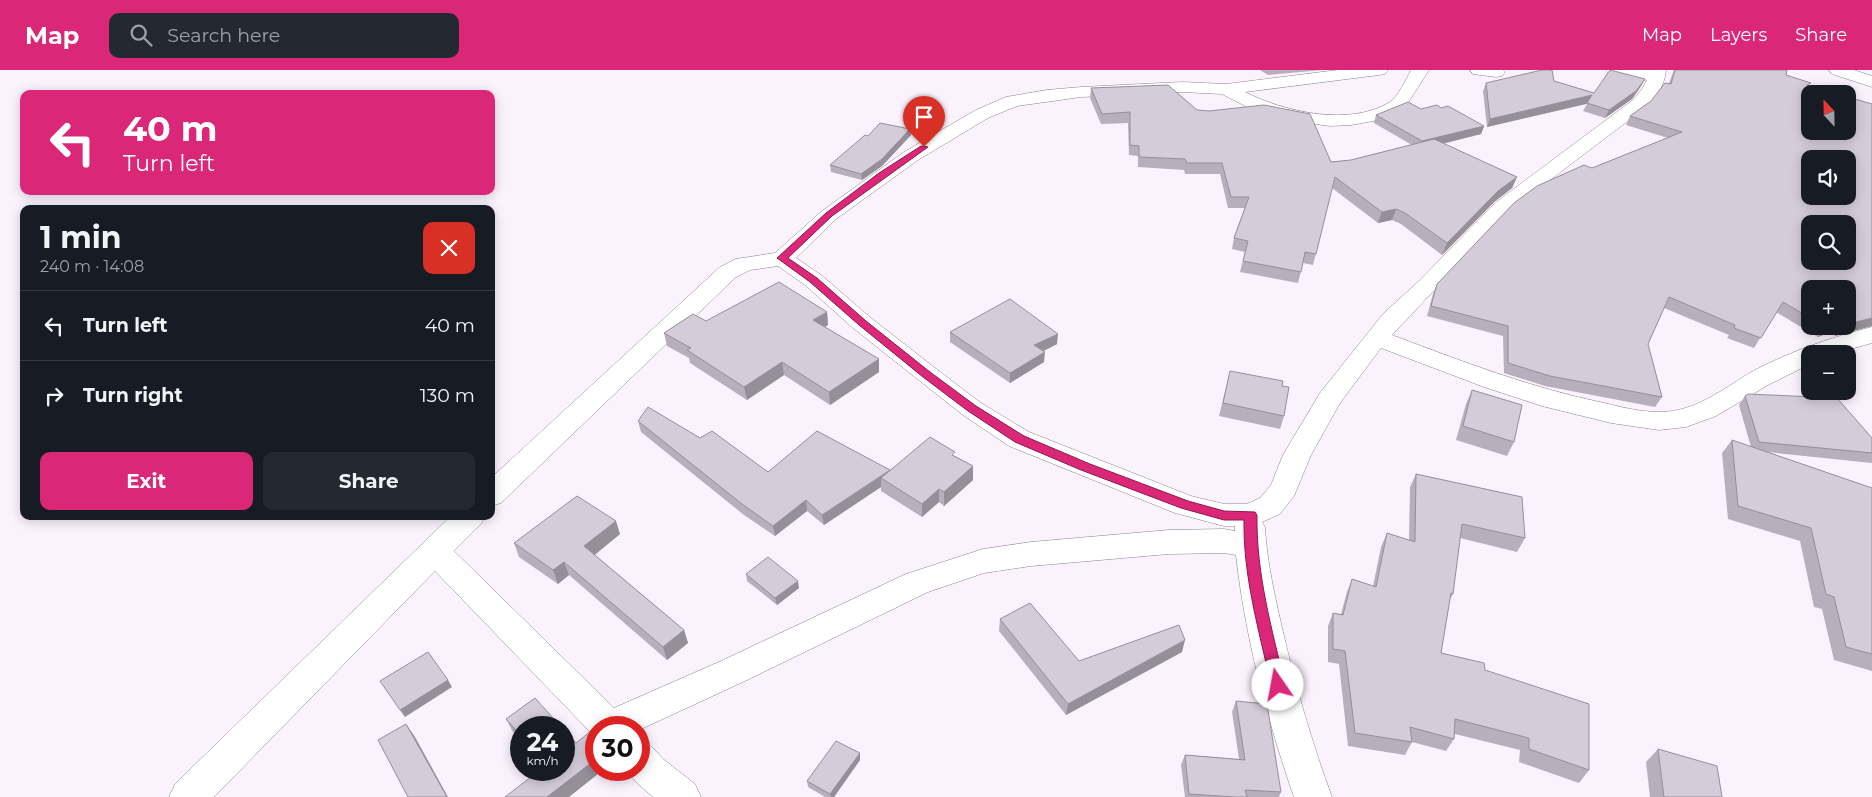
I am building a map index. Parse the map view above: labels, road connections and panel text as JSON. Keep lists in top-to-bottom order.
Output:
{
  "north": "top",
  "page": {
    "header": "Map",
    "search": "Search here",
    "nav": ["Map", "Layers", "Share"],
    "map_buttons": ["+", "−"],
    "turn": ["40 m", "Turn left"],
    "heading": ["1 min", "240 m · 14:08"],
    "list": [
      {
        "name": "Turn left",
        "value": "40 m"
      },
      {
        "name": "Turn right",
        "value": "130 m"
      }
    ],
    "buttons": ["Exit", "Share"],
    "speed": "24 km/h",
    "limit": "30"
  }
}
